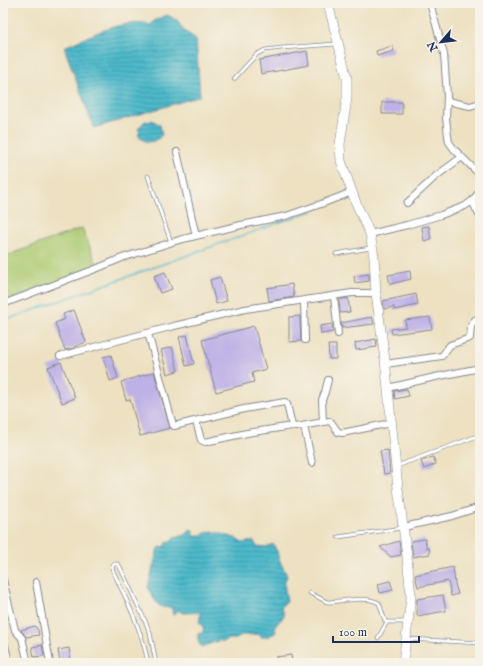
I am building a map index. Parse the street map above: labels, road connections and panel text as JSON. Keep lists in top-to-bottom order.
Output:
{
  "scale_bar": "100 m",
  "north": "bottom left"
}
